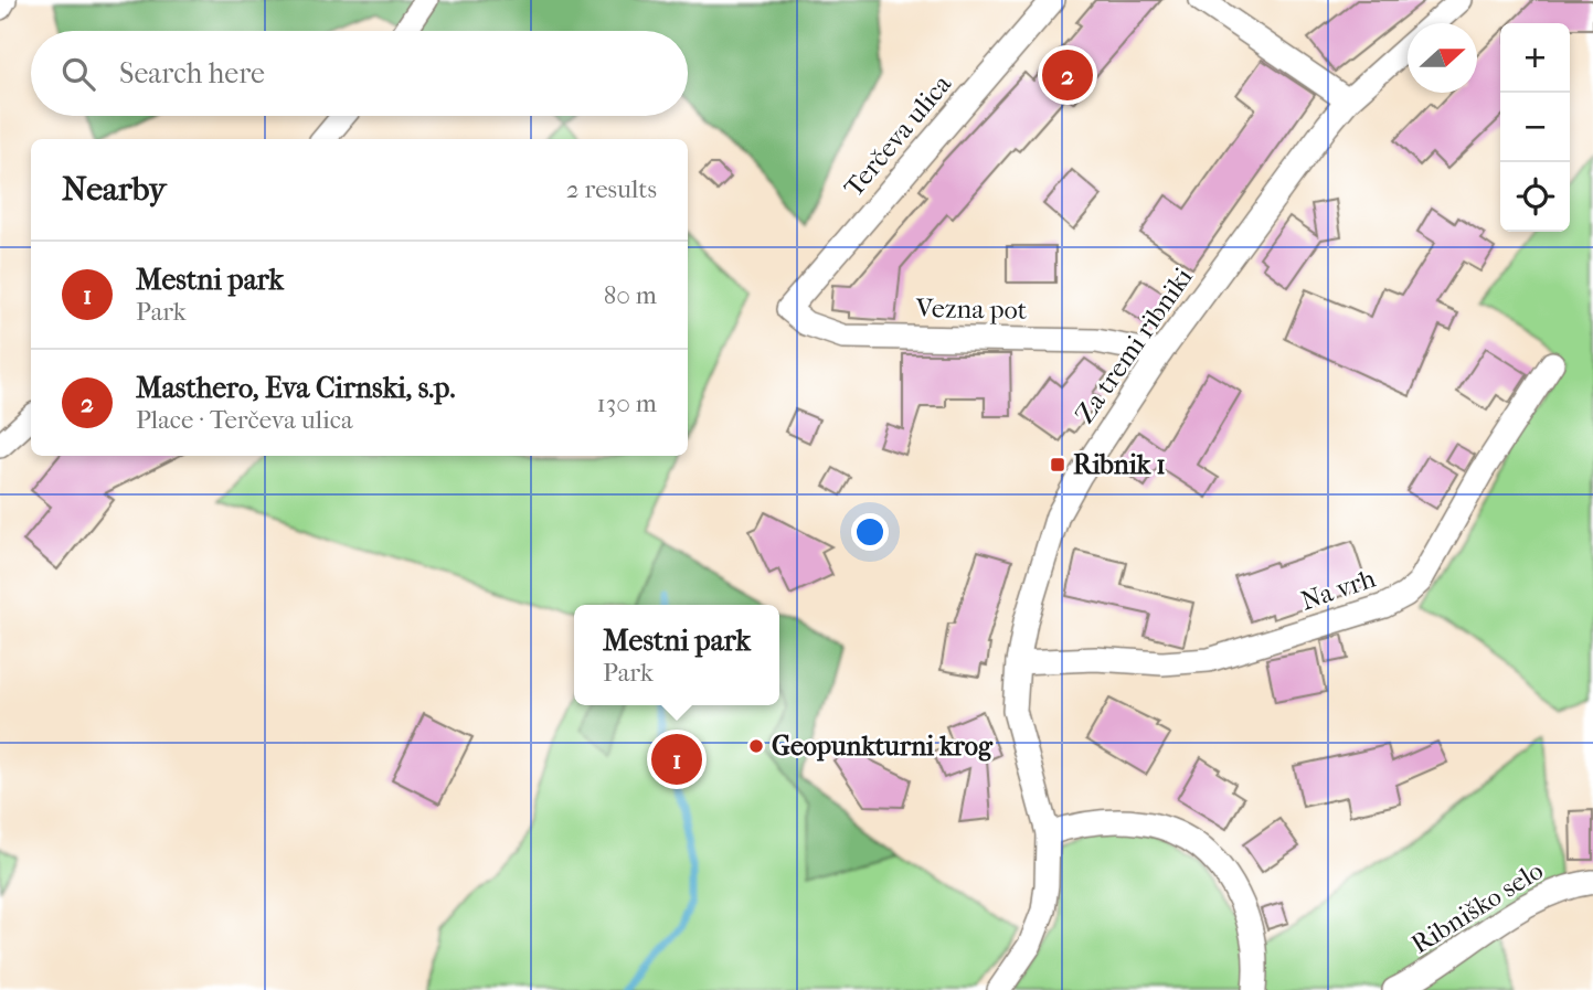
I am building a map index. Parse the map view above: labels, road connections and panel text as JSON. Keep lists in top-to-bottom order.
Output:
{
  "streets": {
    "street": [
      "Terčeva ulica",
      "Vezna pot",
      "Za tremi ribniki",
      "Na vrh",
      "Ribniško selo"
    ]
  },
  "crossings": [
    ["Terčeva ulica", "Vezna pot"],
    ["Vezna pot", "Za tremi ribniki"],
    ["Za tremi ribniki", "Na vrh"]
  ],
  "places": {
    "transit": ["Ribnik 1"],
    "other": ["Geopunkturni krog"]
  },
  "north": "right",
  "page": {
    "map_buttons": ["+", "−"],
    "search": "Search here",
    "pins": ["2", "1"],
    "heading": ["Nearby", "2 results"],
    "list": [
      {
        "mark": "1",
        "name": "Mestni park",
        "note": "Park",
        "value": "80 m"
      },
      {
        "mark": "2",
        "name": "Masthero, Eva Cirnski, s.p.",
        "note": "Place · Terčeva ulica",
        "value": "130 m"
      }
    ],
    "popup": ["Mestni park", "Park"]
  }
}
